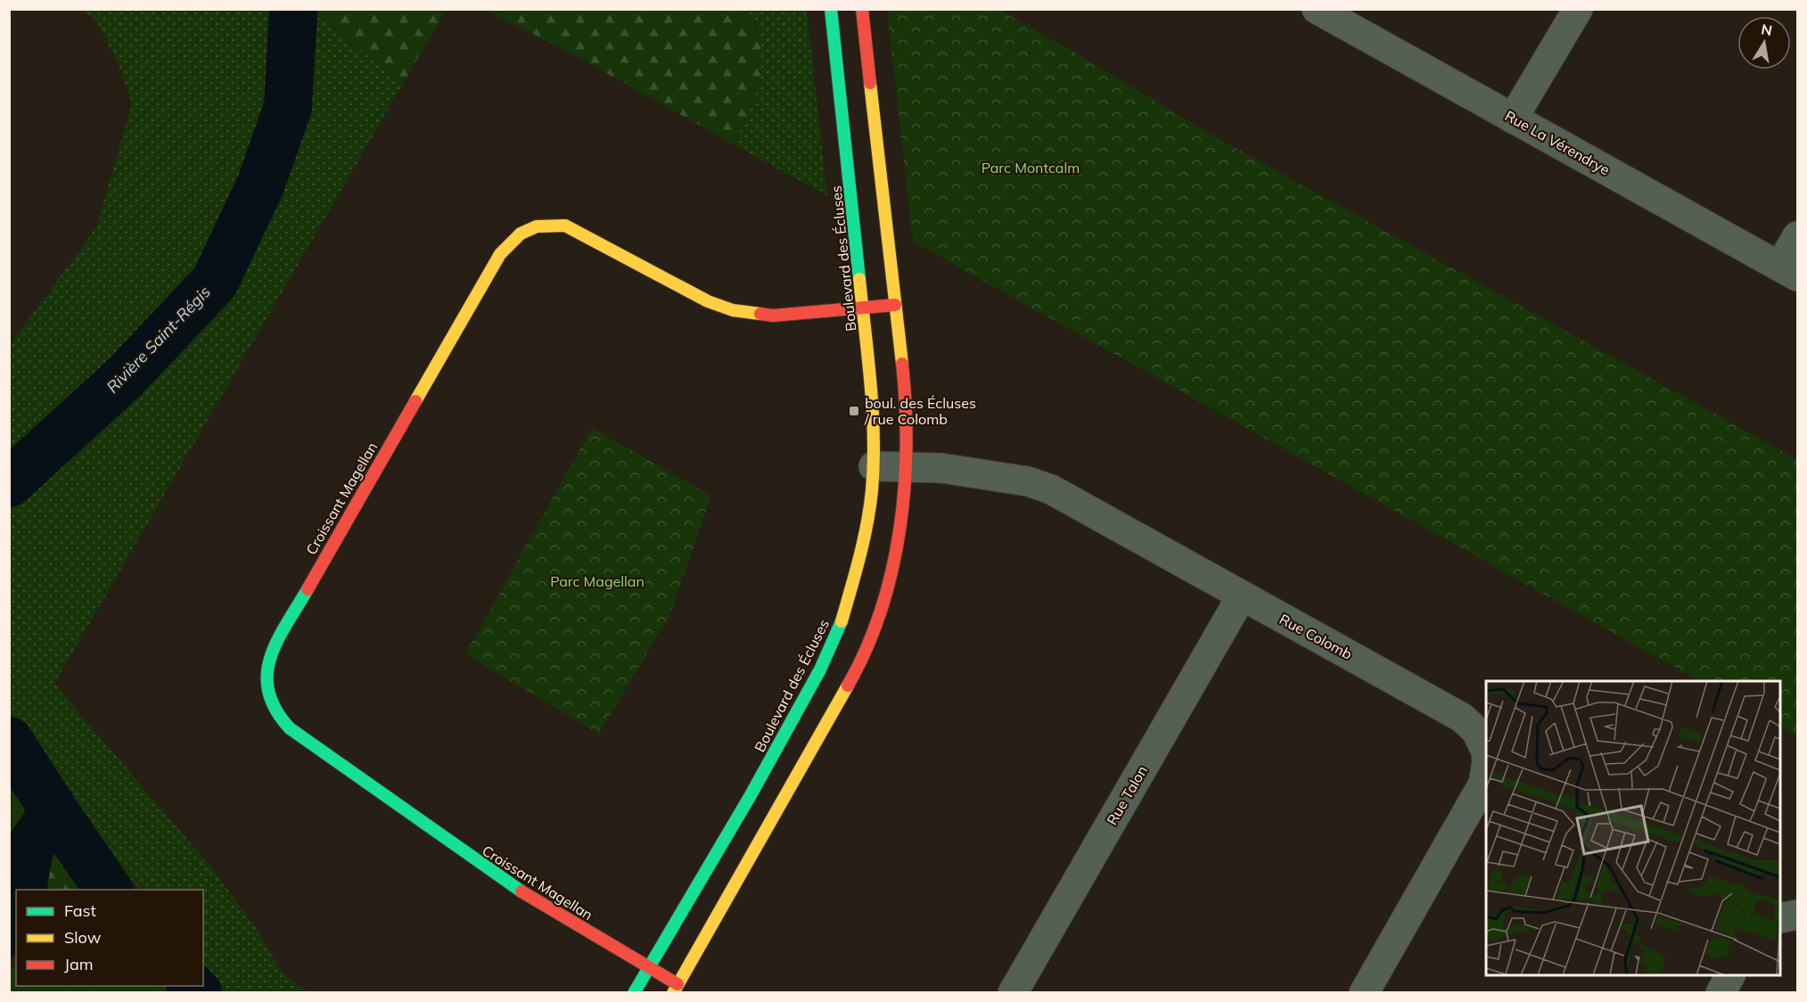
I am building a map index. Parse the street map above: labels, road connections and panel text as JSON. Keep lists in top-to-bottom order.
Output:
{
  "streets": {
    "street": [
      "Rue La Vérendrye",
      "Boulevard des Écluses",
      "Croissant Magellan",
      "Rue Colomb",
      "Rue Talon"
    ]
  },
  "crossings": [
    ["Boulevard des Écluses", "Croissant Magellan"],
    ["Boulevard des Écluses", "Rue Colomb"],
    ["Rue Colomb", "Rue Talon"]
  ],
  "water": ["Rivière Saint-Régis"],
  "parks": ["Parc Montcalm", "Parc Magellan"],
  "places": {
    "transit": ["boul. des Écluses / rue Colomb"]
  },
  "legend": ["Fast", "Slow", "Jam"],
  "north": "top"
}
